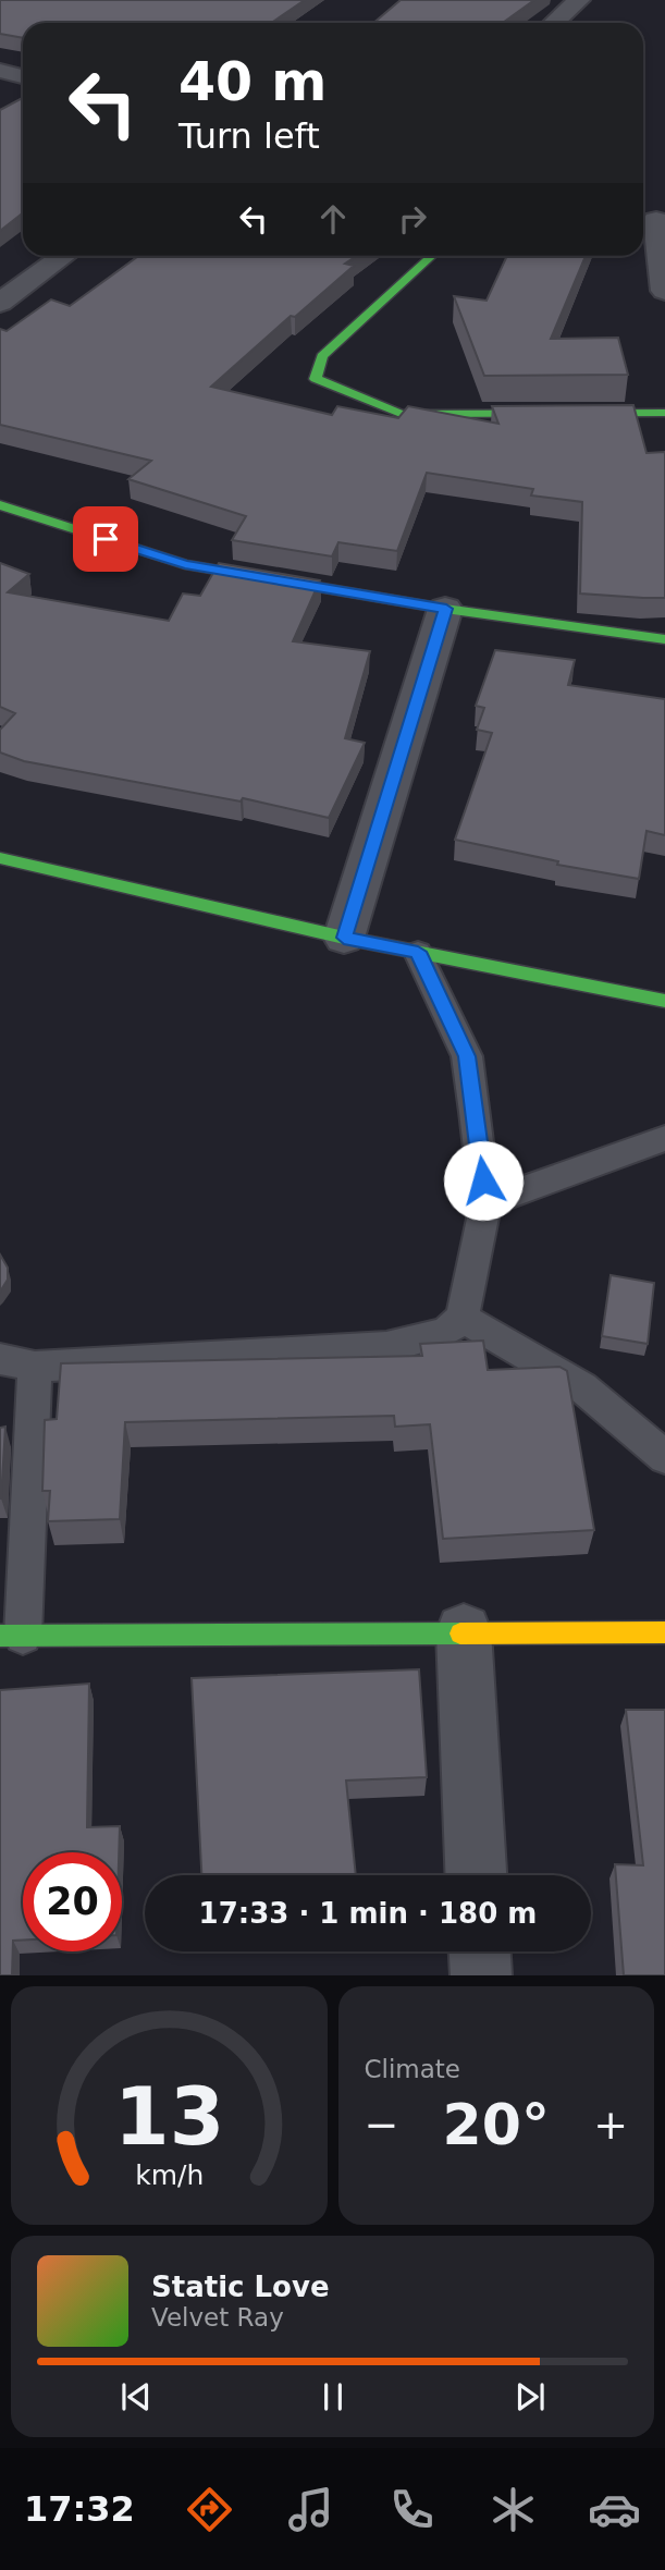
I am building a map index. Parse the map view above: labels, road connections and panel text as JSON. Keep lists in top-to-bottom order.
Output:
{
  "page": {
    "turn": ["40 m", "Turn left"],
    "limit": "20",
    "trip": "17:33 · 1 min · 180 m",
    "tile": "Climate",
    "heat": ["−", "20°", "+"],
    "song": ["Static Love", "Velvet Ray"],
    "tabs": "17:32",
    "gauge": ["13", "km/h"]
  }
}
